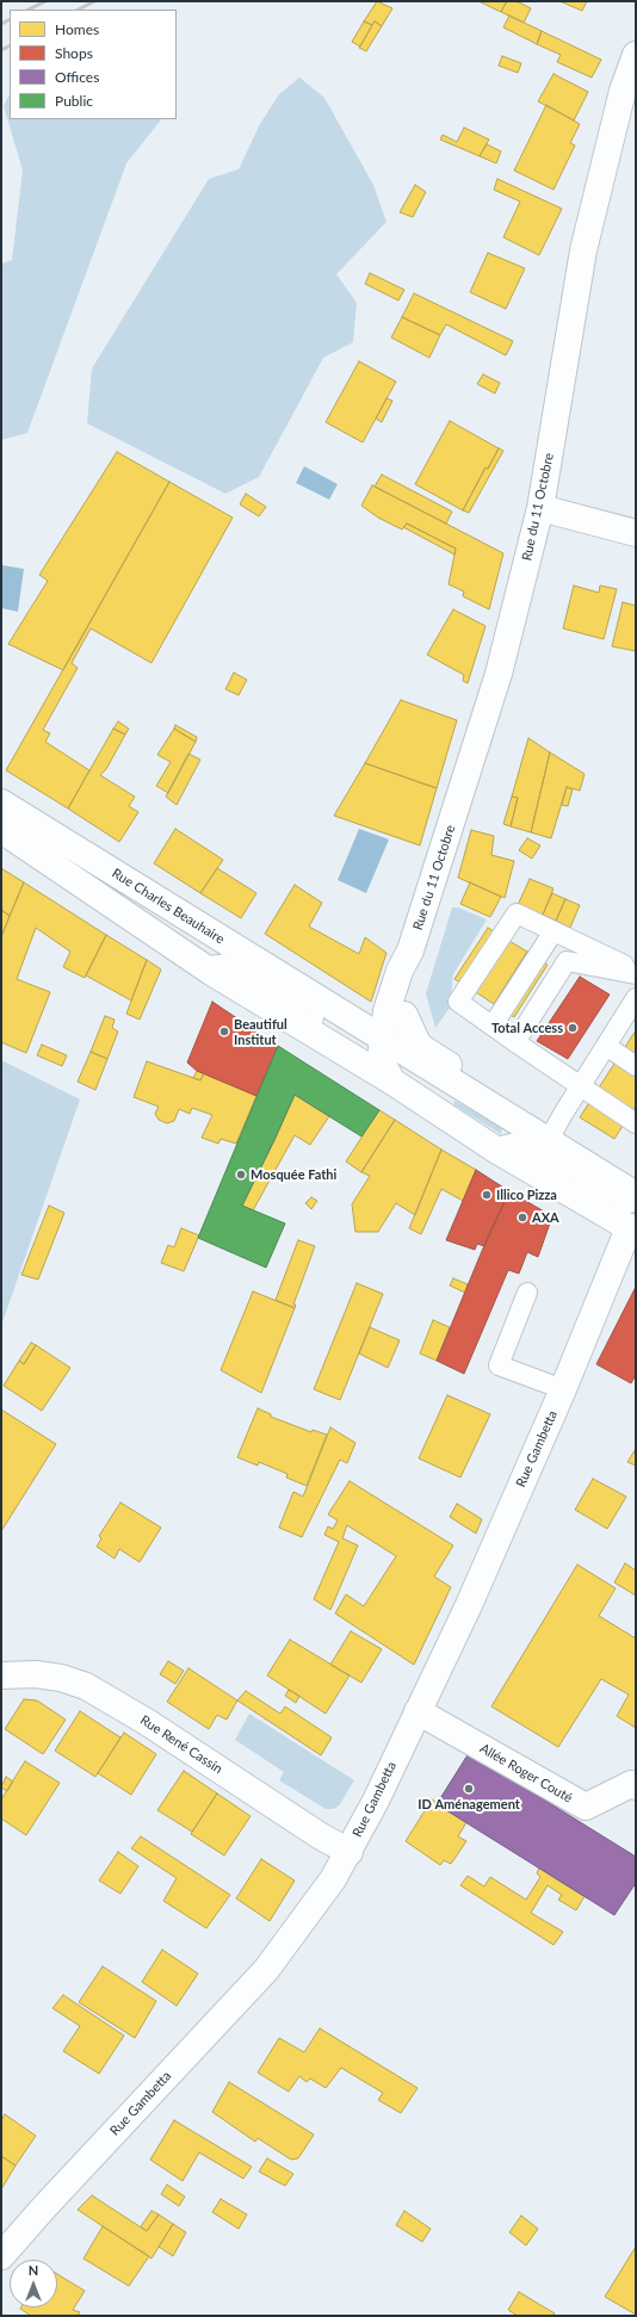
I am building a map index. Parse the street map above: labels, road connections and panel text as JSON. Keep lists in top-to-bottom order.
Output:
{
  "streets": {
    "main road": [
      "Rue du 11 Octobre",
      "Rue Charles Beauhaire",
      "Rue Gambetta",
      "Rue René Cassin",
      "Allée Roger Couté"
    ]
  },
  "crossings": [
    ["Rue Gambetta", "Rue René Cassin"],
    ["Rue Gambetta", "Allée Roger Couté"]
  ],
  "places": [
    "Total Access",
    "Beautiful Institut",
    "Mosquée Fathi",
    "Illico Pizza",
    "AXA",
    "ID Aménagement"
  ],
  "legend": [
    "Homes",
    "Shops",
    "Offices",
    "Public"
  ],
  "north": "top"
}
